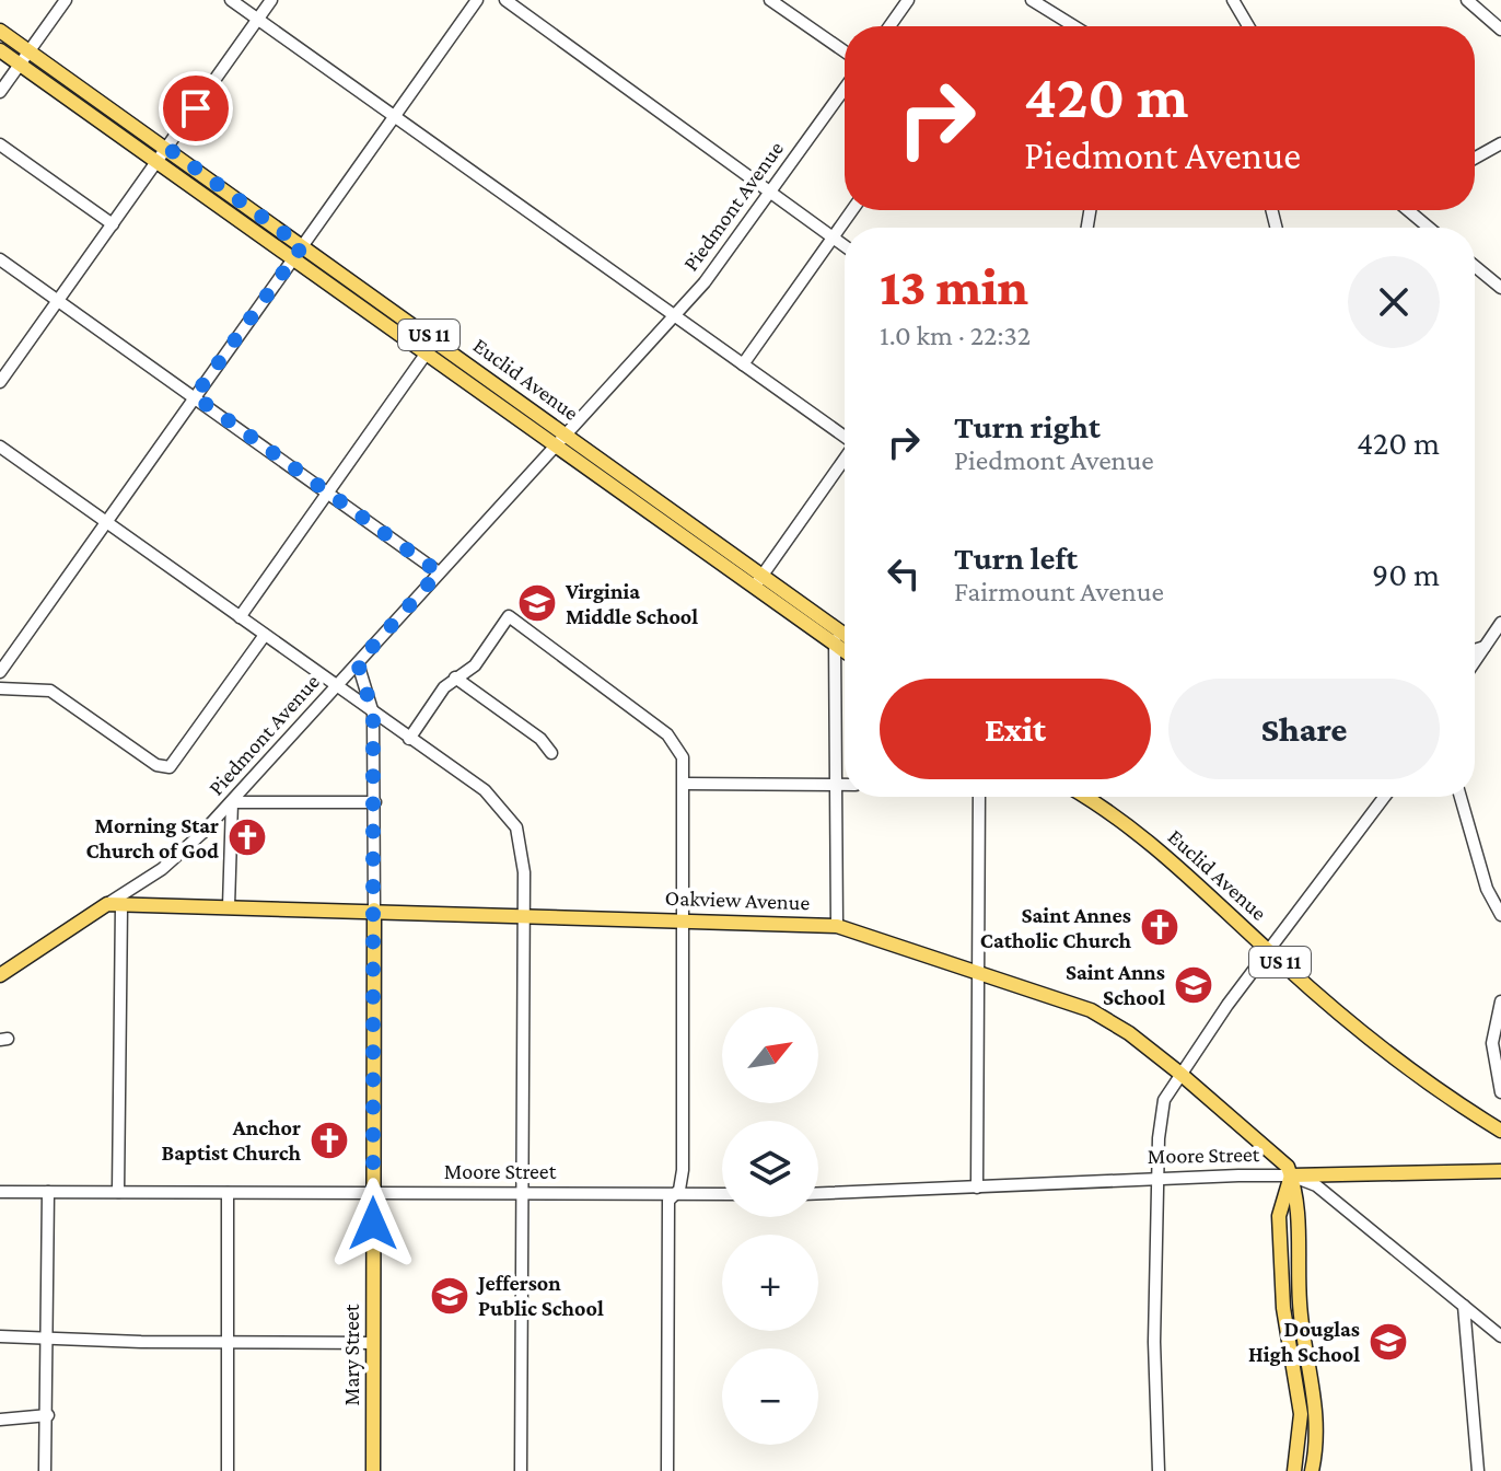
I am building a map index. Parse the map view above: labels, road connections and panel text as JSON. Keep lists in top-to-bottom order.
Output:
{
  "streets": {
    "main road": [
      "Piedmont Avenue",
      "US 11",
      "Euclid Avenue",
      "Oakview Avenue",
      "Moore Street",
      "Mary Street"
    ]
  },
  "crossings": [
    ["Piedmont Avenue", "Euclid Avenue"],
    ["Piedmont Avenue", "Oakview Avenue"],
    ["Piedmont Avenue", "Mary Street"],
    ["Oakview Avenue", "Moore Street"],
    ["Oakview Avenue", "Mary Street"],
    ["Moore Street", "Mary Street"]
  ],
  "places": {
    "school or university": [
      "Virginia Middle School",
      "Saint Anns School",
      "Jefferson Public School",
      "Douglas High School"
    ],
    "church": ["Morning Star Church of God", "Saint Annes Catholic Church", "Anchor Baptist Church"]
  },
  "north": "top right",
  "page": {
    "turn": ["420 m", "Piedmont Avenue"],
    "heading": ["13 min", "1.0 km · 22:32"],
    "list": [
      {
        "name": "Turn right",
        "note": "Piedmont Avenue",
        "value": "420 m"
      },
      {
        "name": "Turn left",
        "note": "Fairmount Avenue",
        "value": "90 m"
      }
    ],
    "buttons": ["Exit", "Share"],
    "map_buttons": ["+", "−"]
  }
}
